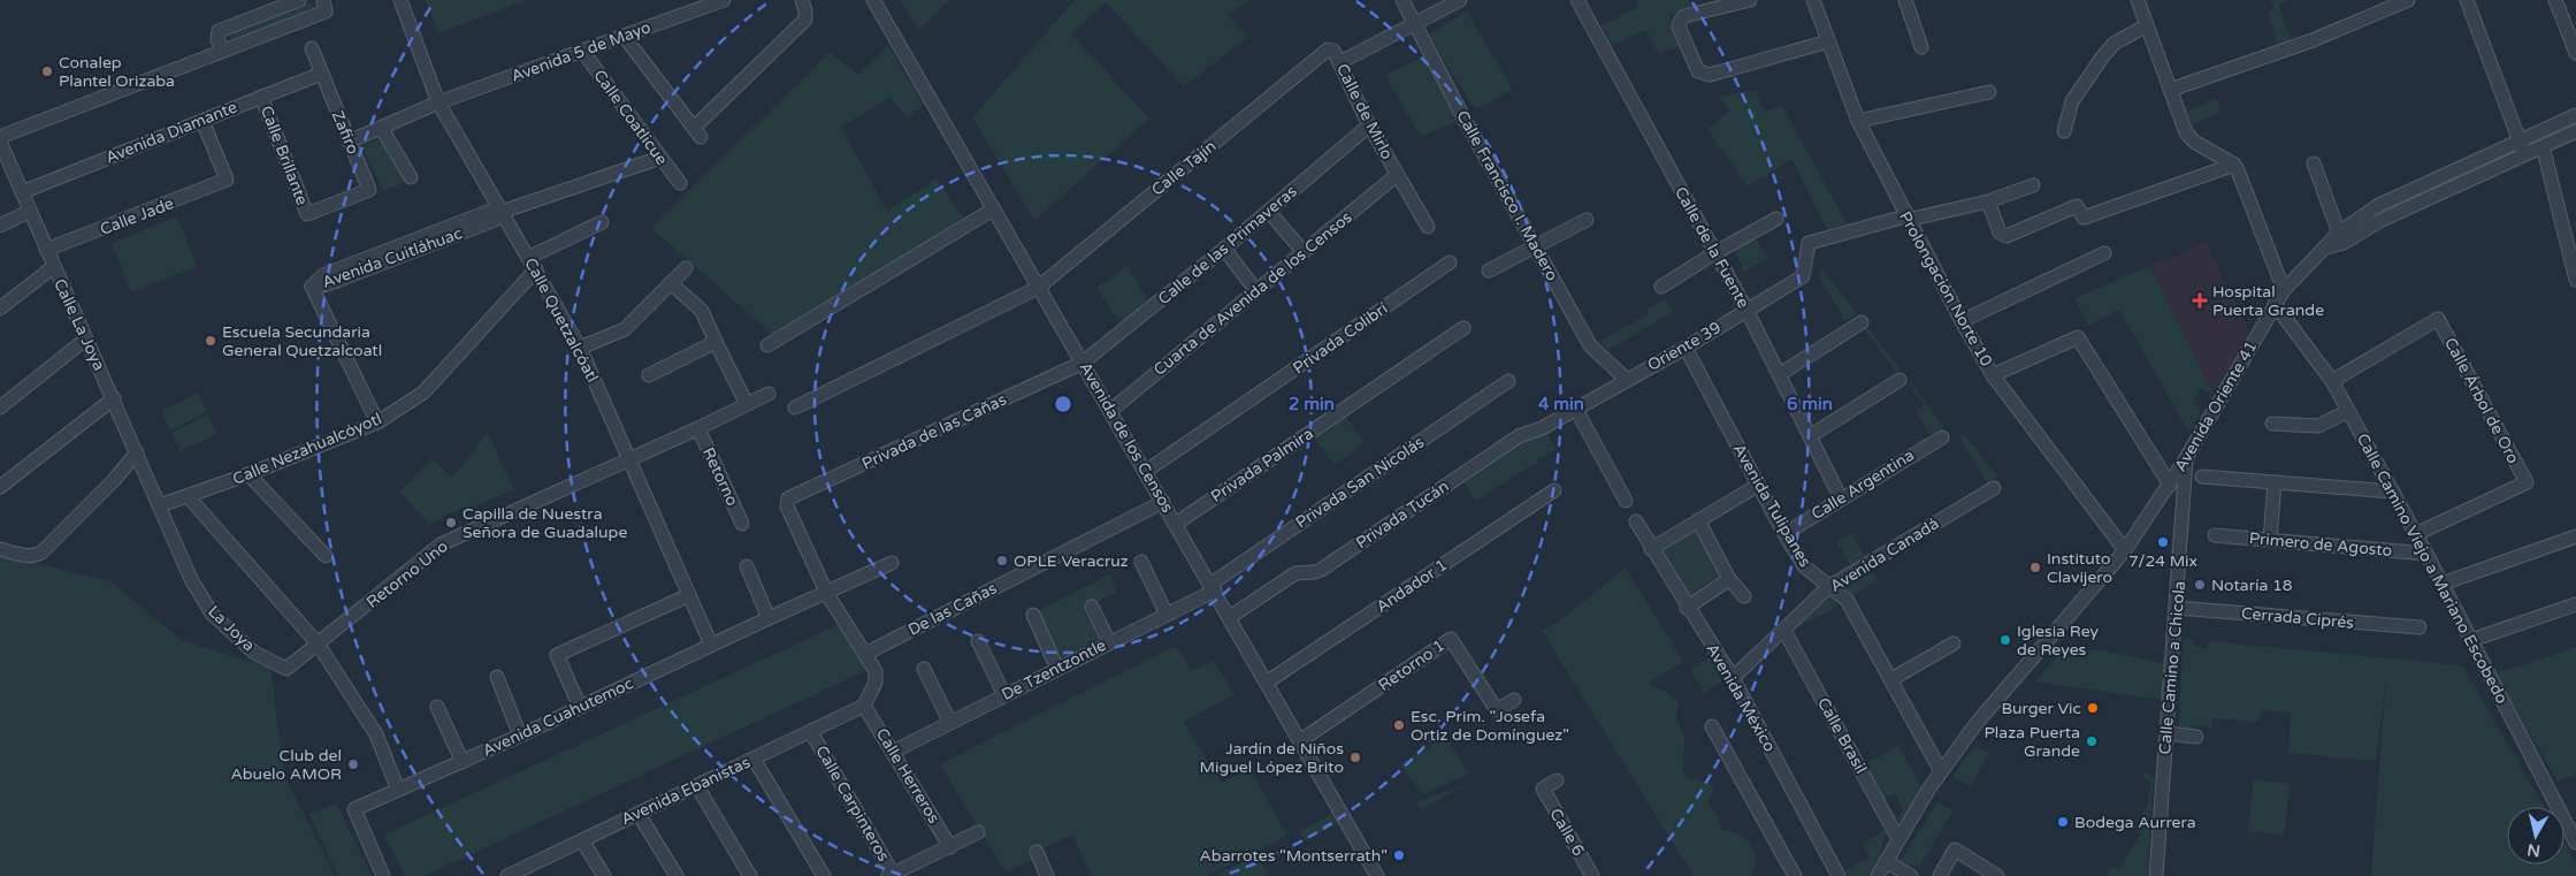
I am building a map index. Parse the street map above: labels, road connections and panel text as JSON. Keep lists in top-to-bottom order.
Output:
{
  "streets": {
    "street": [
      "Avenida 5 de Mayo",
      "Calle de Mirlo",
      "Calle Coatlicue",
      "Avenida Diamante",
      "Zafiro",
      "Calle Brillante",
      "Calle Tajín",
      "Calle Francisco I. Madero",
      "Calle Jade",
      "Calle de las Primaveras",
      "Calle de la Fuente",
      "Avenida Cuitláhuac",
      "Prolongación Norte 10",
      "Cuarta de Avenida de los Censos",
      "Calle Quetzalcóatl",
      "Calle La Joya",
      "Privada Colibrí",
      "Oriente 39",
      "Calle Árbol de Oro",
      "Avenida Oriente 41",
      "Privada de las Cañas",
      "Avenida de los Censos",
      "Calle Nezahualcóyotl",
      "Privada Palmira",
      "Retorno",
      "Privada San Nicolás",
      "Calle Argentina",
      "Avenida Tulipanes",
      "Privada Tucán",
      "Primero de Agosto",
      "Avenida Canadá",
      "Calle Camino Viejo a Mariano Escobedo",
      "Retorno Uno",
      "Andador 1",
      "De las Cañas",
      "Cerrada Ciprés",
      "La Joya",
      "Retorno 1",
      "Calle Camino a Chicola",
      "De Tzentzontle",
      "Avenida México",
      "Avenida Cuahutemoc",
      "Calle Brasil",
      "Calle Herreros",
      "Avenida Ebanistas",
      "Calle Carpinteros",
      "Calle 6"
    ]
  },
  "crossings": [
    ["Avenida 5 de Mayo", "Calle Coatlicue"],
    ["Avenida 5 de Mayo", "Calle Quetzalcóatl"],
    ["Calle de Mirlo", "Calle Tajín"],
    ["Calle de Mirlo", "Calle de las Primaveras"],
    ["Calle de Mirlo", "Cuarta de Avenida de los Censos"],
    ["Calle Coatlicue", "Avenida Cuitláhuac"],
    ["Avenida Diamante", "Zafiro"],
    ["Avenida Diamante", "Calle Brillante"],
    ["Avenida Diamante", "Calle Jade"],
    ["Avenida Diamante", "Calle La Joya"],
    ["Zafiro", "Calle Brillante"],
    ["Calle Tajín", "Avenida de los Censos"],
    ["Calle Francisco I. Madero", "Oriente 39"],
    ["Calle Jade", "Calle La Joya"],
    ["Calle de las Primaveras", "Privada de las Cañas"],
    ["Calle de las Primaveras", "Avenida de los Censos"],
    ["Calle de la Fuente", "Oriente 39"],
    ["Calle de la Fuente", "Calle Argentina"],
    ["Avenida Cuitláhuac", "Calle Quetzalcóatl"],
    ["Avenida Cuitláhuac", "Calle Nezahualcóyotl"],
    ["Prolongación Norte 10", "Oriente 39"],
    ["Prolongación Norte 10", "Avenida Oriente 41"],
    ["Cuarta de Avenida de los Censos", "Avenida de los Censos"],
    ["Calle Quetzalcóatl", "Calle Nezahualcóyotl"],
    ["Calle Quetzalcóatl", "Retorno"],
    ["Calle Quetzalcóatl", "Retorno Uno"],
    ["Calle Quetzalcóatl", "Avenida Cuahutemoc"],
    ["Calle La Joya", "Calle Nezahualcóyotl"],
    ["Calle La Joya", "La Joya"],
    ["Privada Colibrí", "Avenida de los Censos"],
    ["Oriente 39", "Avenida Tulipanes"],
    ["Oriente 39", "Privada Tucán"],
    ["Calle Árbol de Oro", "Calle Camino Viejo a Mariano Escobedo"],
    ["Avenida Oriente 41", "Avenida Tulipanes"],
    ["Avenida Oriente 41", "Calle Camino Viejo a Mariano Escobedo"],
    ["Avenida Oriente 41", "Calle Camino a Chicola"],
    ["Avenida Oriente 41", "Calle Brasil"],
    ["Privada de las Cañas", "Avenida de los Censos"],
    ["Privada de las Cañas", "Avenida Cuahutemoc"],
    ["Avenida de los Censos", "Privada Palmira"],
    ["Avenida de los Censos", "Privada San Nicolás"],
    ["Avenida de los Censos", "Privada Tucán"],
    ["Avenida de los Censos", "Andador 1"],
    ["Avenida de los Censos", "De las Cañas"],
    ["Avenida de los Censos", "Retorno 1"],
    ["Avenida de los Censos", "De Tzentzontle"],
    ["Calle Nezahualcóyotl", "La Joya"],
    ["Retorno", "Retorno Uno"],
    ["Privada San Nicolás", "De Tzentzontle"],
    ["Calle Argentina", "Avenida Tulipanes"],
    ["Avenida Tulipanes", "Avenida Canadá"],
    ["Primero de Agosto", "Calle Camino Viejo a Mariano Escobedo"],
    ["Avenida Canadá", "Avenida México"],
    ["Avenida Canadá", "Calle Brasil"],
    ["Retorno Uno", "La Joya"],
    ["Cerrada Ciprés", "Calle Camino a Chicola"],
    ["De Tzentzontle", "Calle Herreros"],
    ["Calle Herreros", "Avenida Ebanistas"],
    ["Avenida Ebanistas", "Calle Carpinteros"]
  ],
  "places": {
    "other": [
      "Conalep Plantel Orizaba",
      "Escuela Secundaria General Quetzalcoatl",
      "Capilla de Nuestra Señora de Guadalupe",
      "7/24 Mix",
      "OPLE Veracruz",
      "Instituto Clavijero",
      "Notaría 18",
      "Iglesia Rey de Reyes",
      "Burger Vic",
      "Esc. Prim. \"Josefa Ortiz de Domínguez\"",
      "Plaza Puerta Grande",
      "Jardín de Niños Miguel López Brito",
      "Club del Abuelo AMOR",
      "Bodega Aurrera",
      "Abarrotes \"Montserrath\""
    ],
    "health": ["Hospital Puerta Grande"]
  },
  "north": "bottom",
  "rings": ["2 min", "4 min", "6 min"]
}
